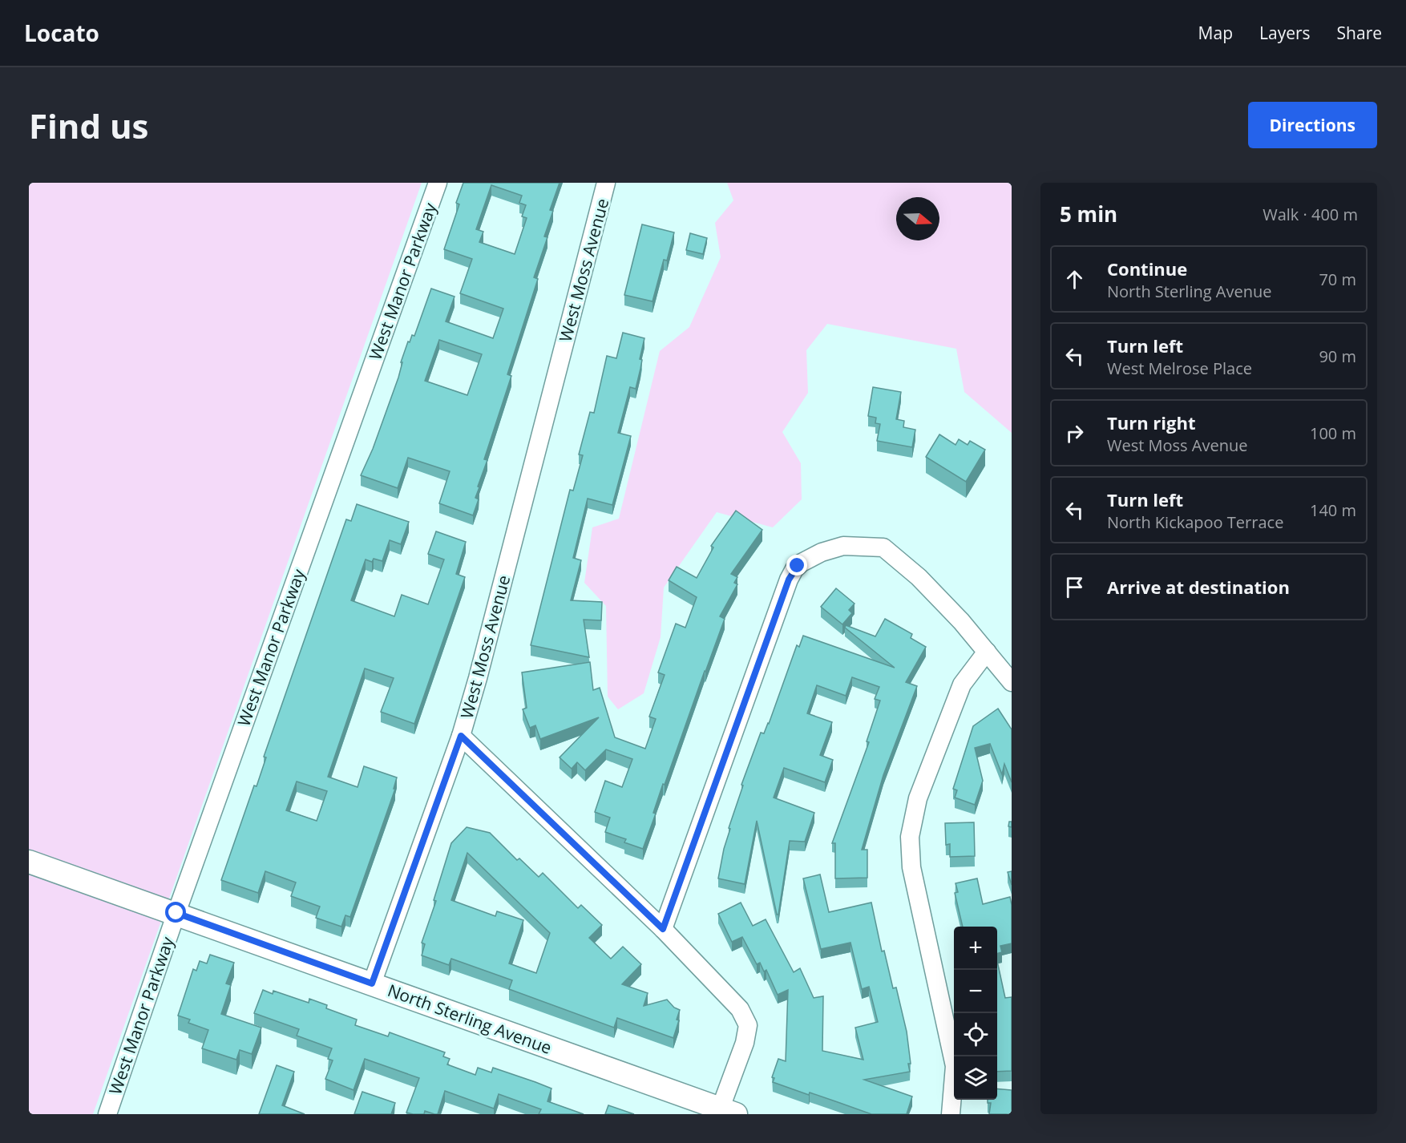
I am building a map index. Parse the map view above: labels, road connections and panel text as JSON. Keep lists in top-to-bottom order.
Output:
{
  "streets": {
    "street": ["West Moss Avenue", "West Manor Parkway", "North Sterling Avenue"]
  },
  "crossings": [
    ["West Moss Avenue", "North Sterling Avenue"],
    ["West Manor Parkway", "North Sterling Avenue"]
  ],
  "north": "right",
  "page": {
    "header": "Locato",
    "nav": ["Map", "Layers", "Share"],
    "buttons": "Directions",
    "title": "Find us",
    "heading": ["5 min", "Walk · 400 m"],
    "list": [
      ["Continue", "North Sterling Avenue", "70 m"],
      ["Turn left", "West Melrose Place", "90 m"],
      ["Turn right", "West Moss Avenue", "100 m"],
      ["Turn left", "North Kickapoo Terrace", "140 m"],
      "Arrive at destination"
    ],
    "map_buttons": ["+", "−"]
  }
}
